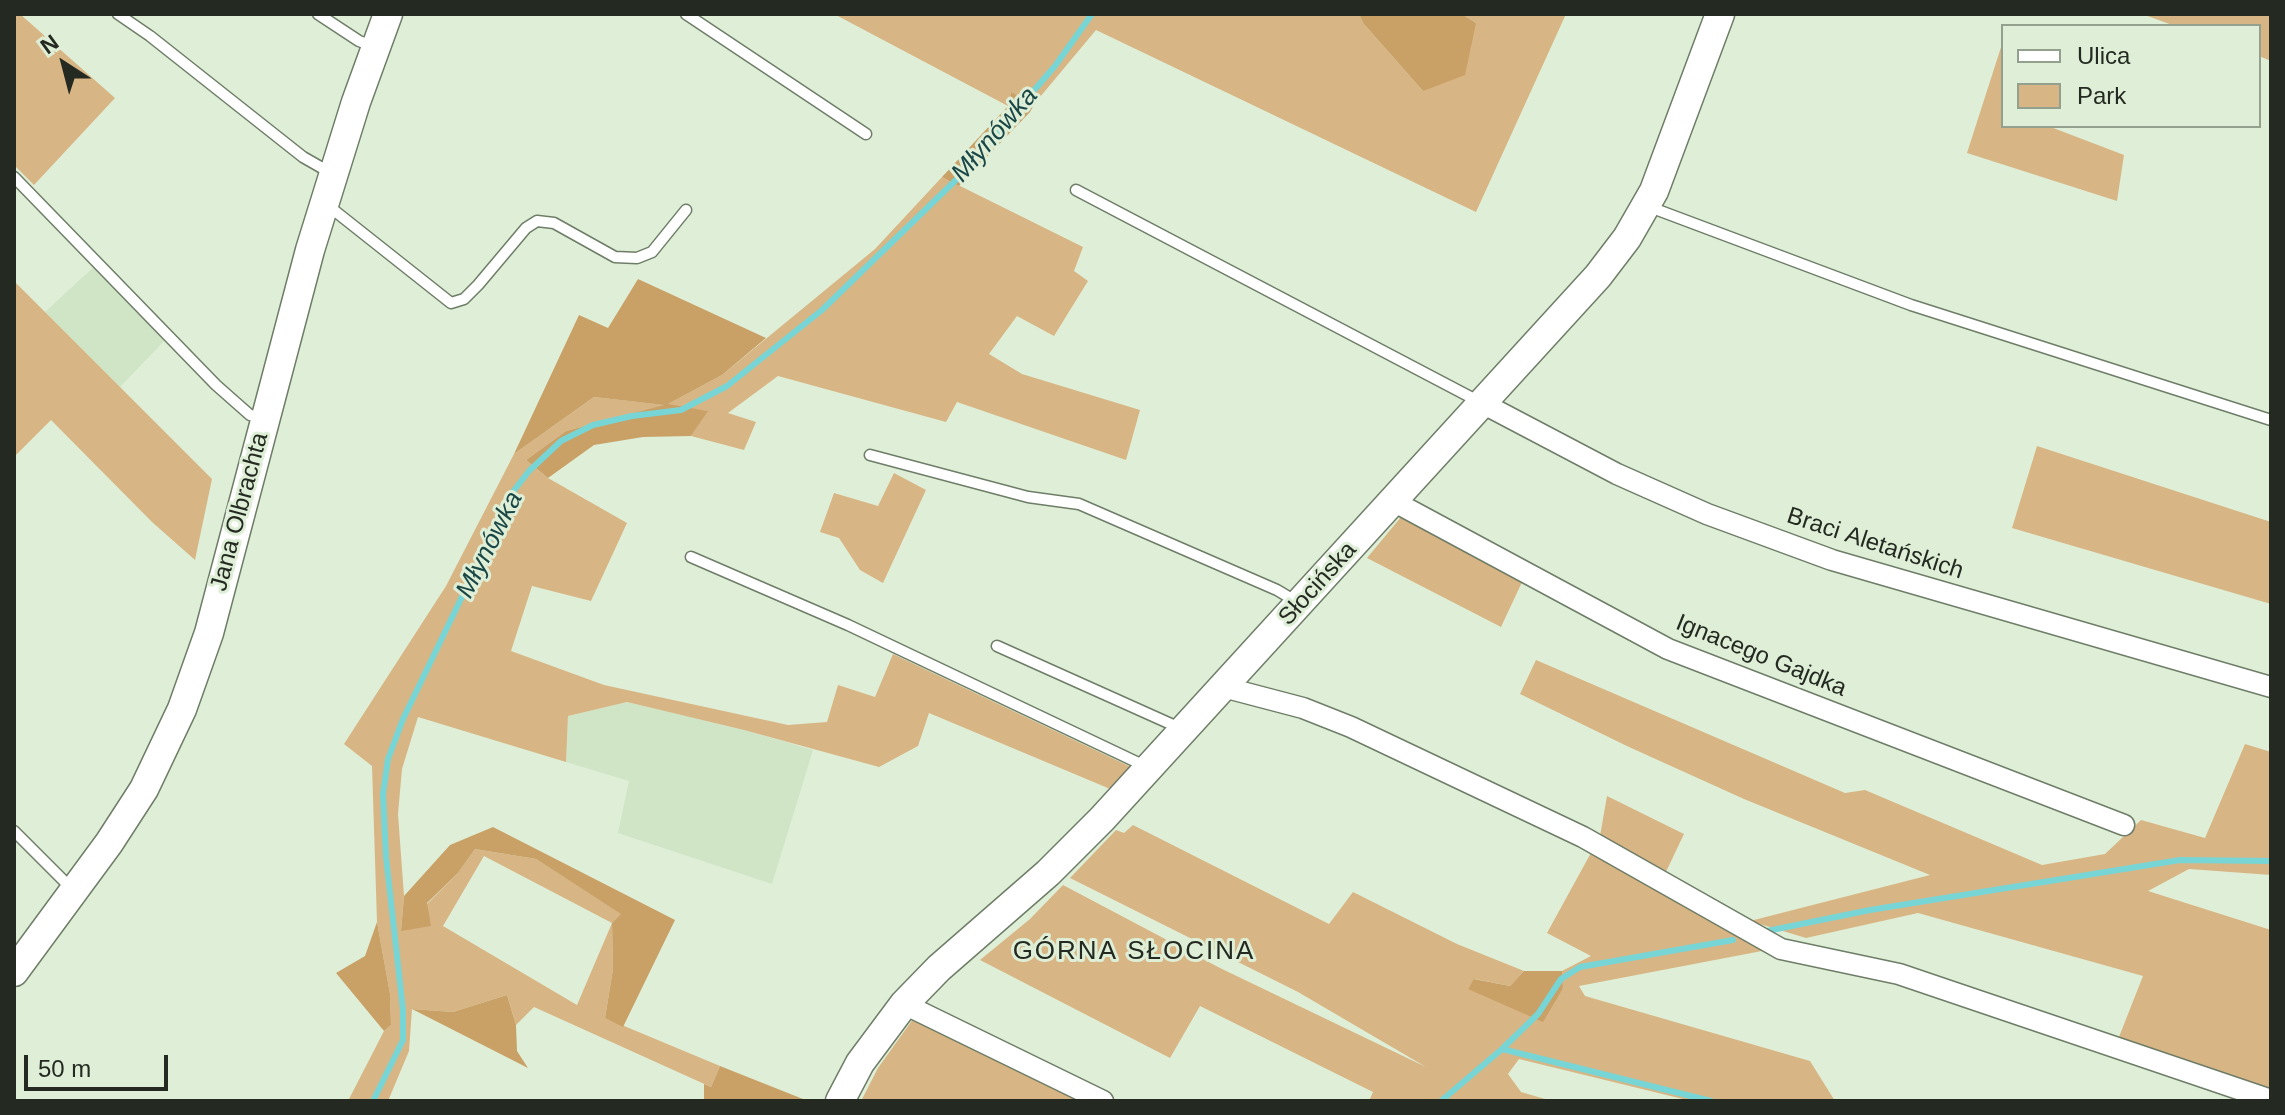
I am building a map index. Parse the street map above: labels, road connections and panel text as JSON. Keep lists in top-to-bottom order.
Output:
{
  "streets": {
    "street": [
      "Jana Olbrachta",
      "Braci Aletańskich",
      "Słocińska",
      "Ignacego Gajdka"
    ]
  },
  "crossings": [
    ["Braci Aletańskich", "Słocińska"],
    ["Słocińska", "Ignacego Gajdka"]
  ],
  "districts": ["GÓRNA SŁOCINA"],
  "water": ["Młynówka"],
  "legend": ["Ulica", "Park"],
  "scale_bar": "50 m",
  "north": "top left"
}
